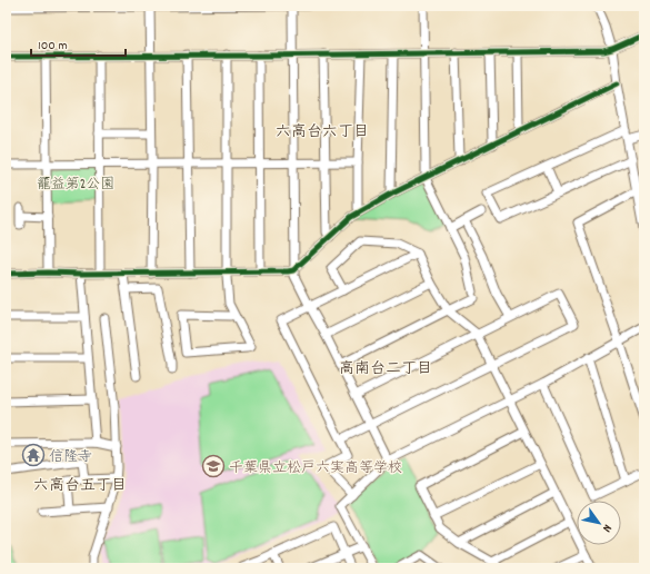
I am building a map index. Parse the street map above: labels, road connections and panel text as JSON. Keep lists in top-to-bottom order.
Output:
{
  "districts": ["六高台六丁目", "高南台二丁目", "六高台五丁目"],
  "parks": ["籠益第2公園"],
  "places": {
    "temple": ["信隆寺"],
    "school or university": ["千葉県立松戸六実高等学校"]
  },
  "scale_bar": "100 m",
  "north": "bottom right"
}
